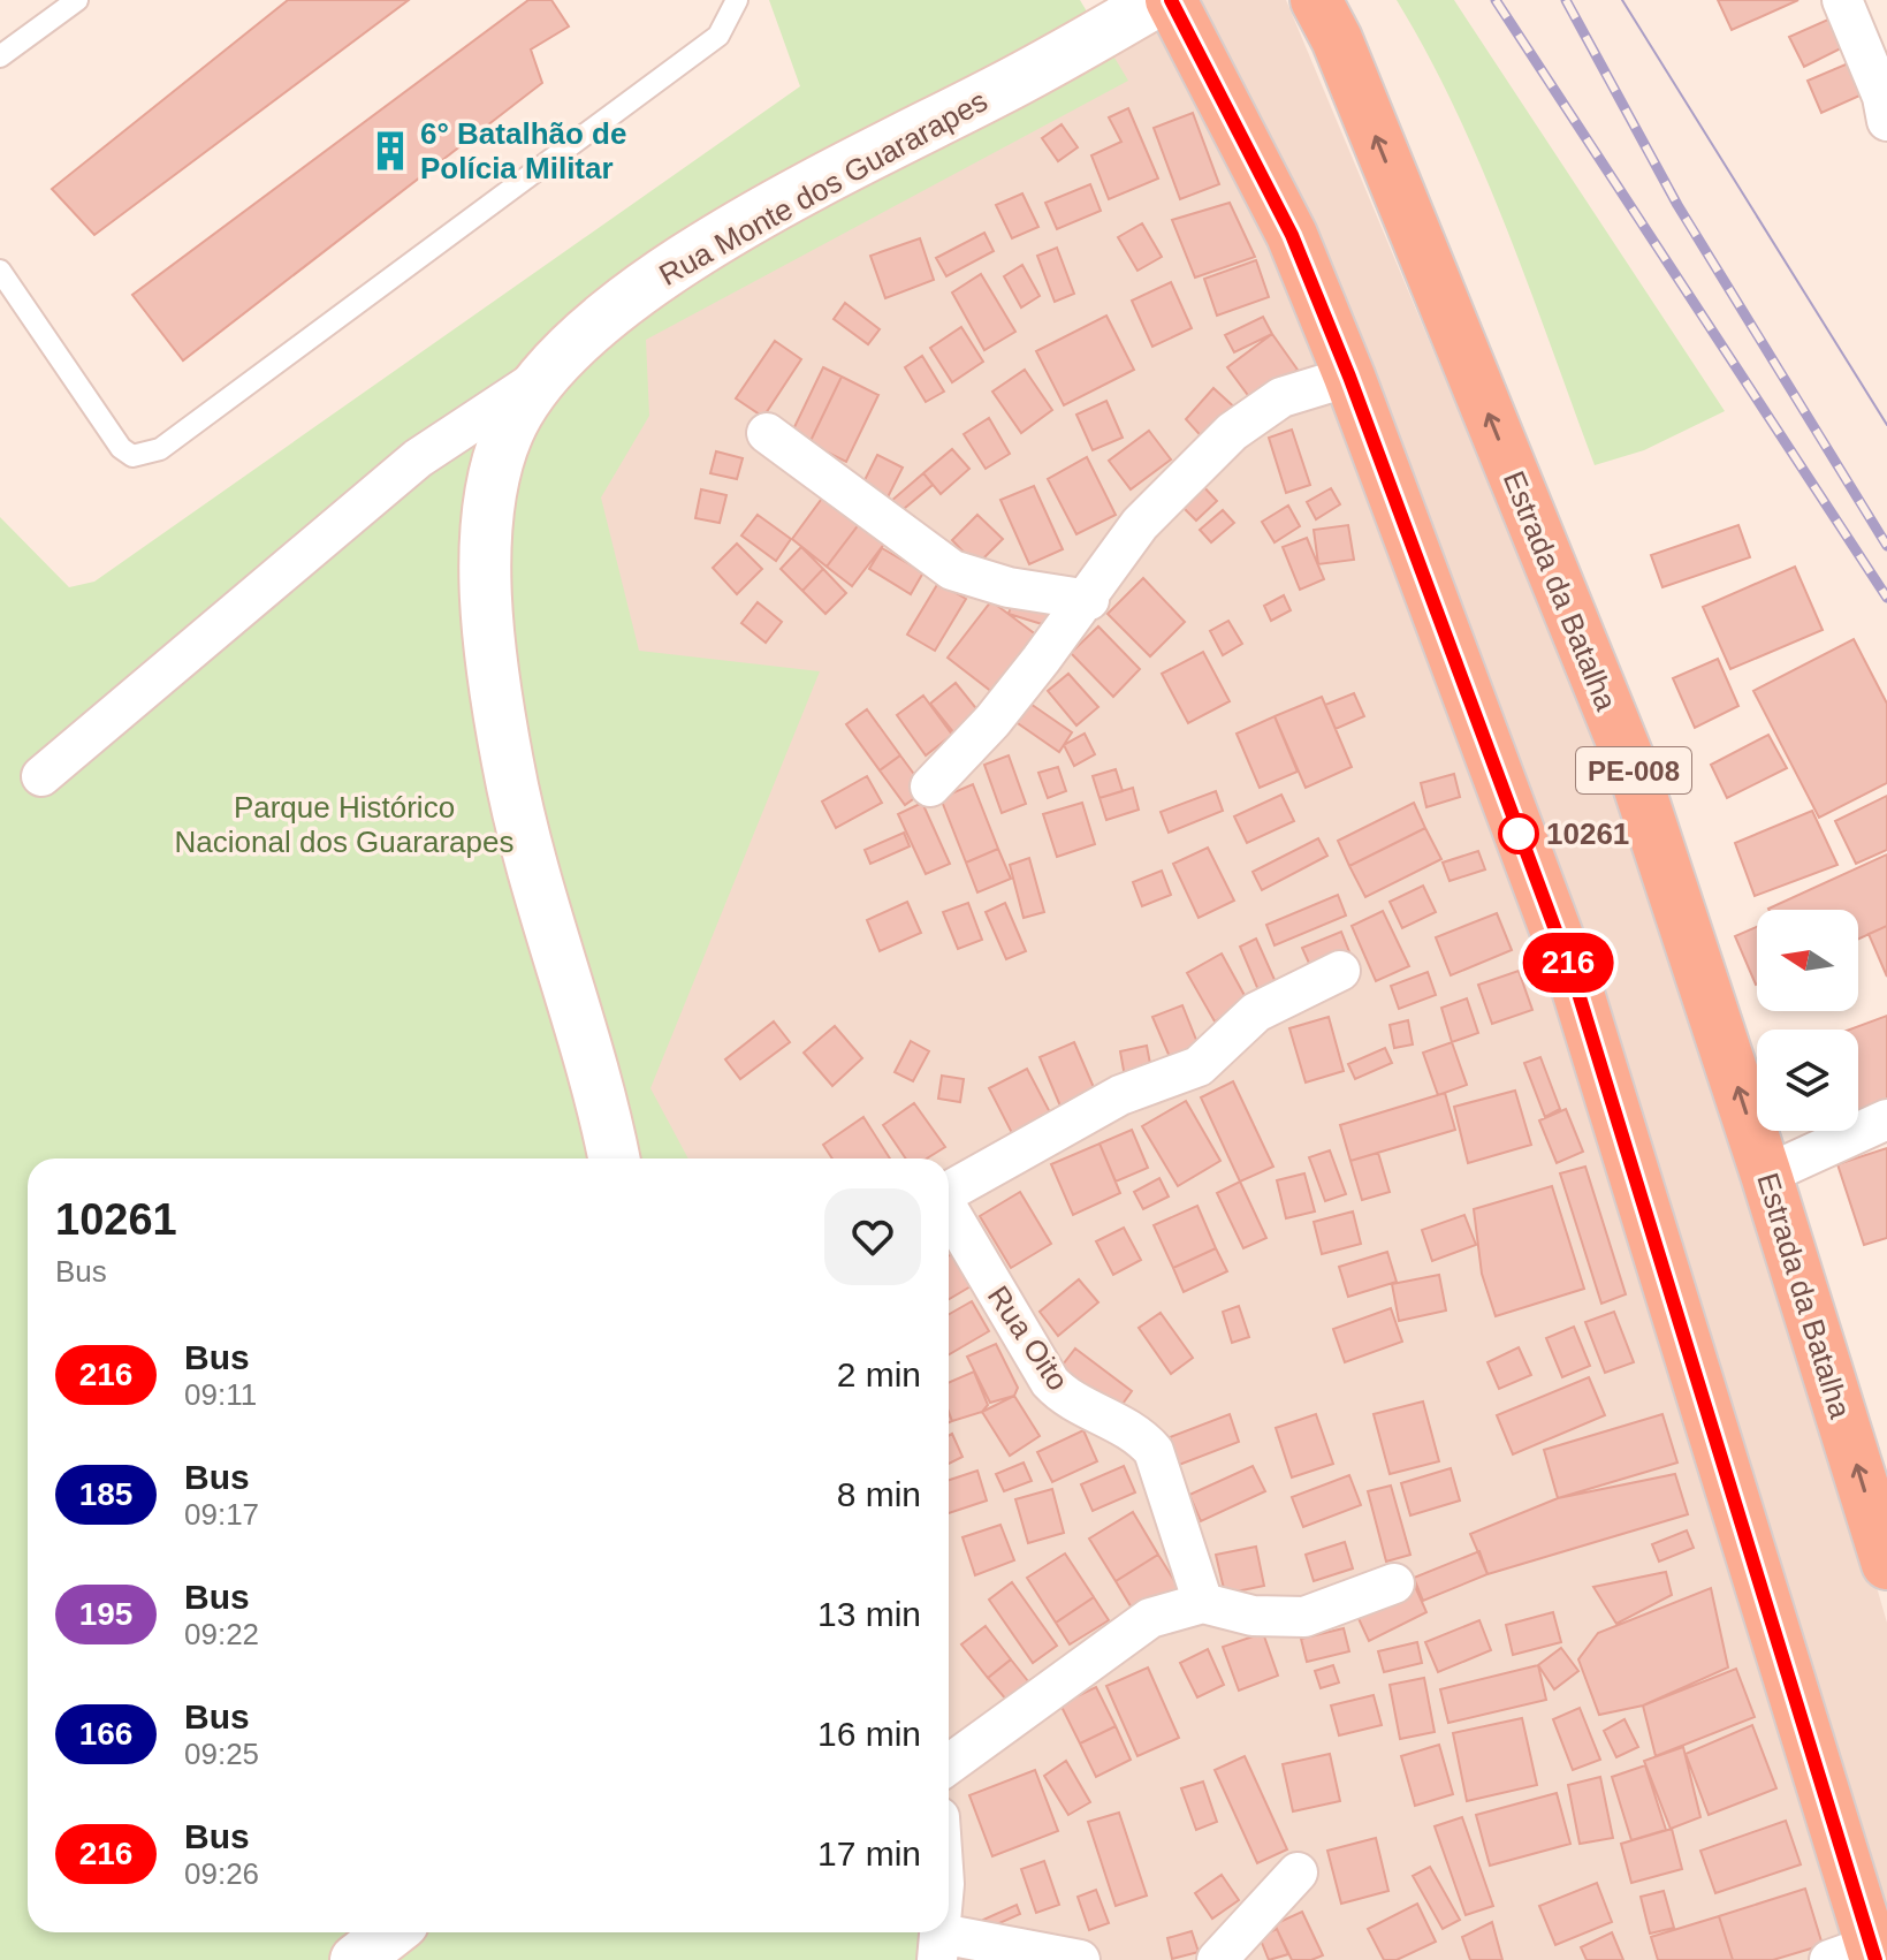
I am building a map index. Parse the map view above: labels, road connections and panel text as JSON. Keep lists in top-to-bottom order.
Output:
{
  "streets": {
    "highway": ["Estrada da Batalha", "PE-008"],
    "main road": ["Rua Monte dos Guararapes"],
    "street": ["Rua Oito"]
  },
  "parks": ["Parque Histórico Nacional dos Guararapes"],
  "places": {
    "building": ["6° Batalhão de Polícia Militar"],
    "other": ["10261"]
  },
  "lines": ["bus line 216"],
  "north": "left",
  "page": {
    "on_map": "216",
    "heading": ["10261", "Bus"],
    "list": [
      {
        "mark": "216",
        "name": "Bus",
        "note": "09:11",
        "value": "2 min"
      },
      {
        "mark": "185",
        "name": "Bus",
        "note": "09:17",
        "value": "8 min"
      },
      {
        "mark": "195",
        "name": "Bus",
        "note": "09:22",
        "value": "13 min"
      },
      {
        "mark": "166",
        "name": "Bus",
        "note": "09:25",
        "value": "16 min"
      },
      {
        "mark": "216",
        "name": "Bus",
        "note": "09:26",
        "value": "17 min"
      }
    ]
  }
}
